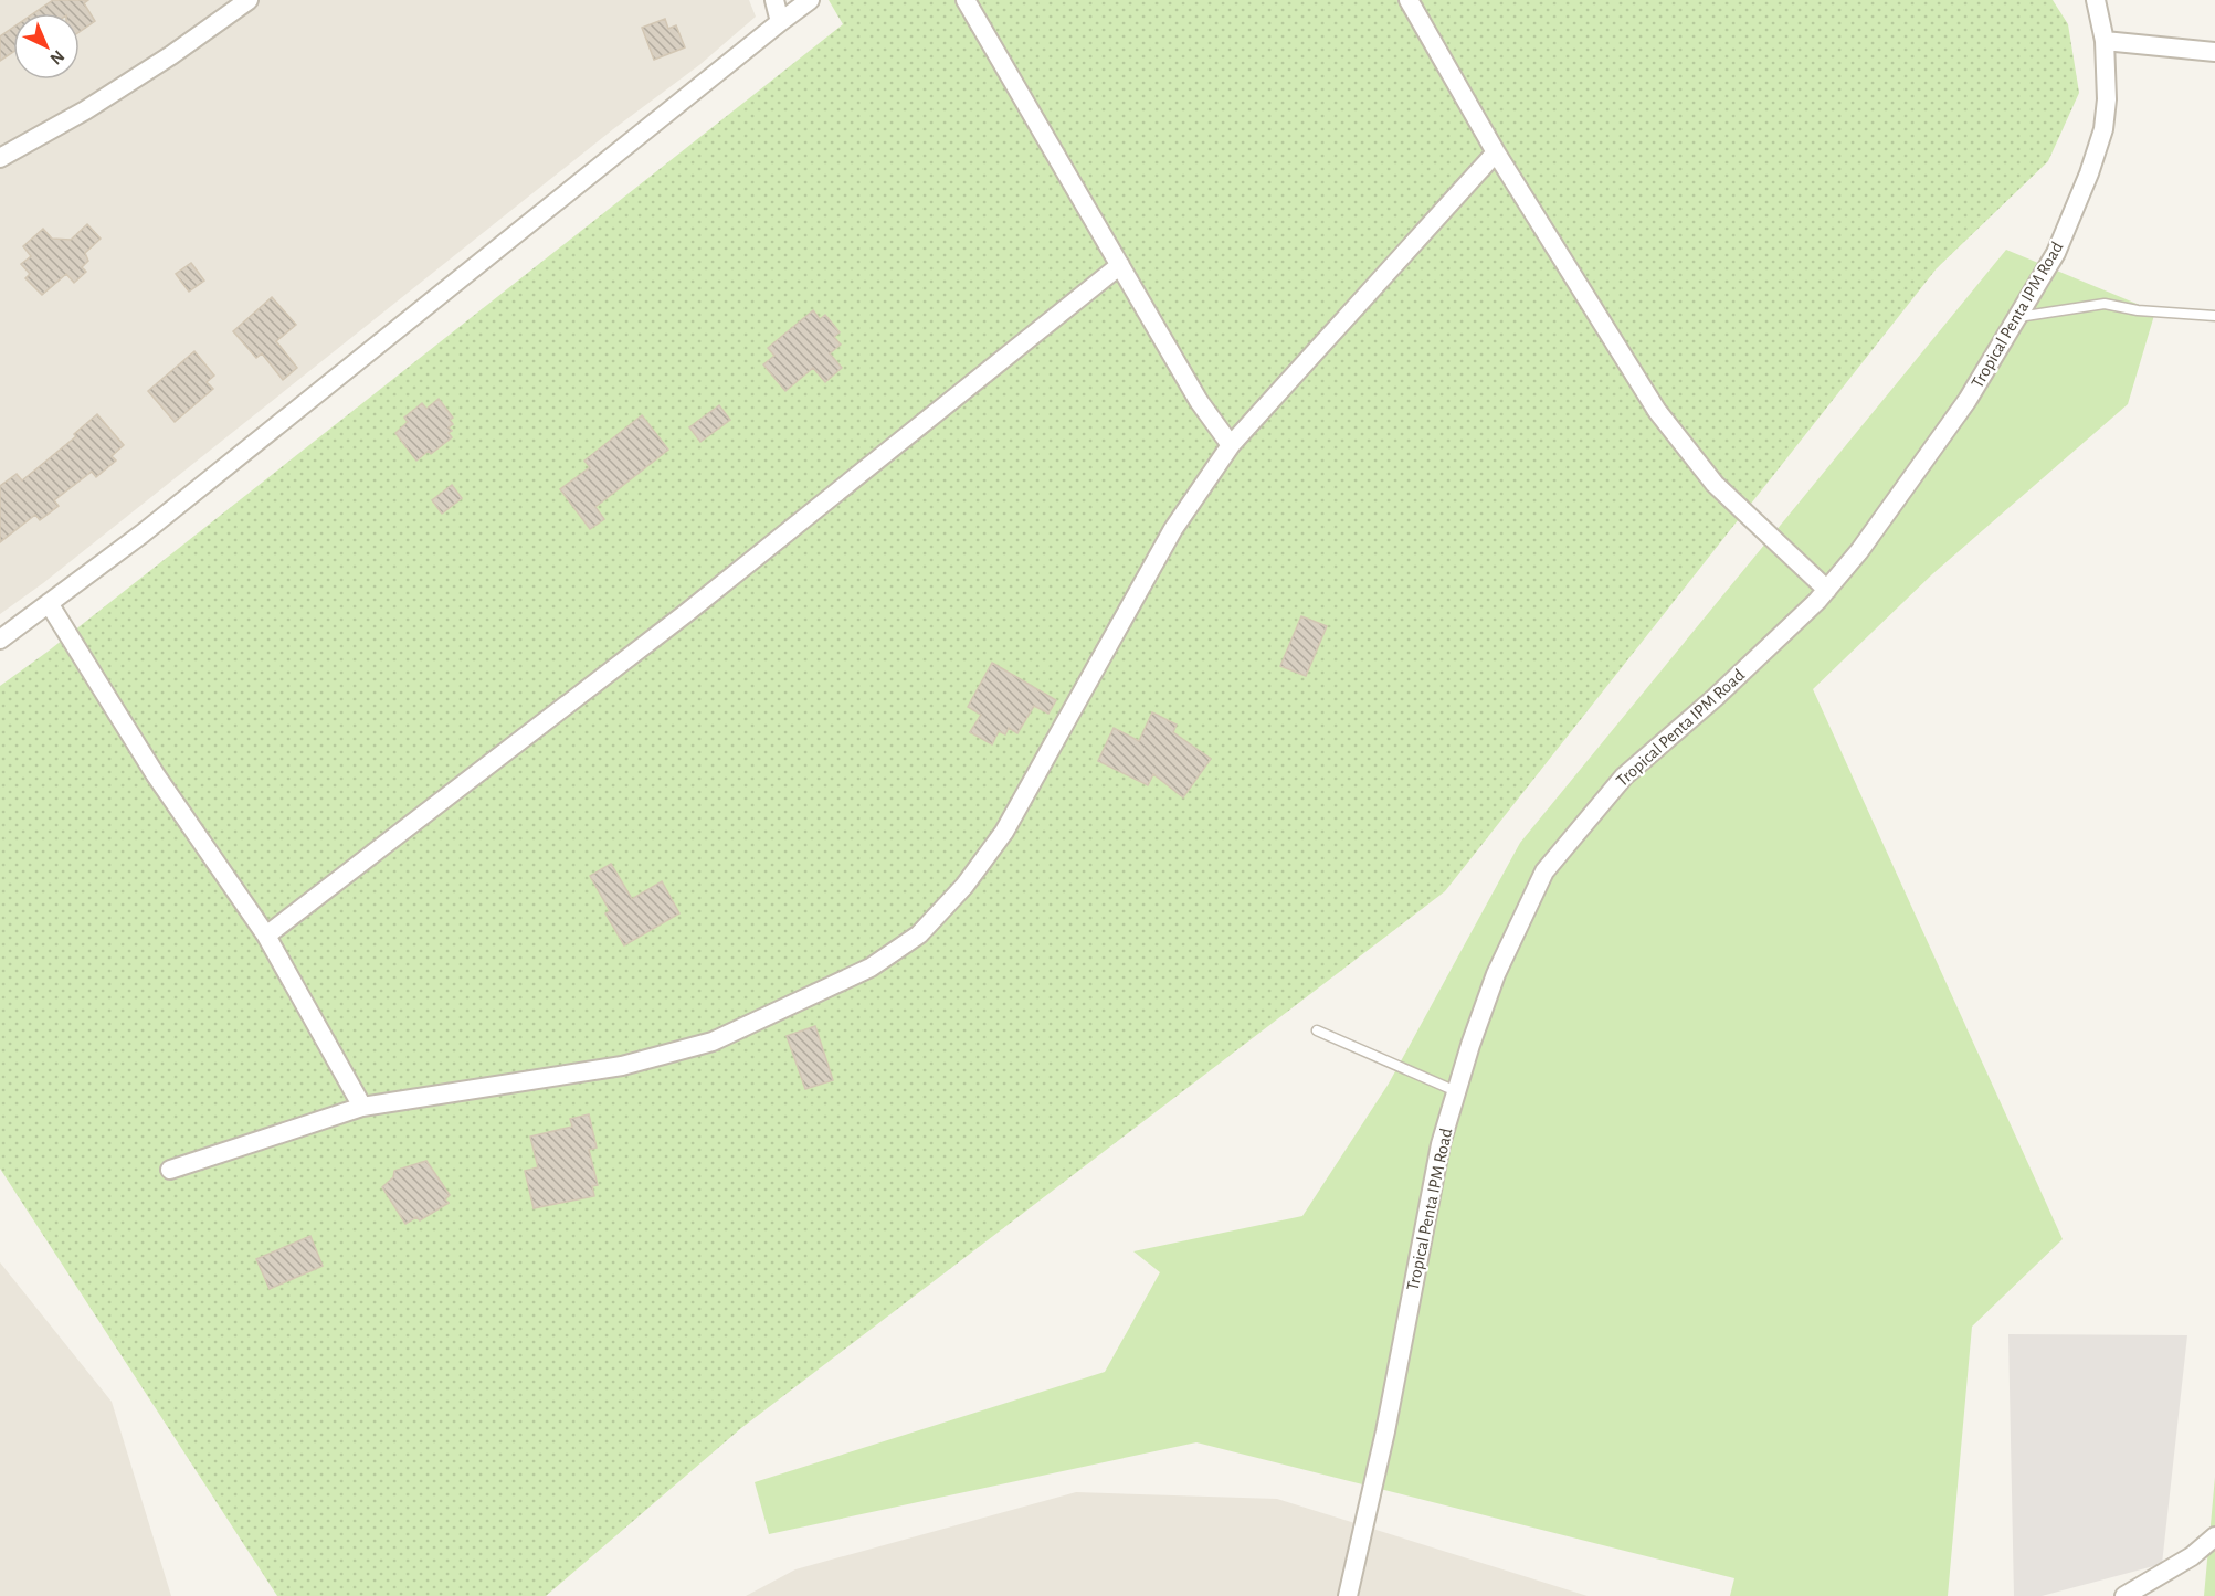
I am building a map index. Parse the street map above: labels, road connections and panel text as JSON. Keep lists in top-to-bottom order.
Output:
{
  "streets": {
    "street": ["Tropical Penta IPM Road"]
  },
  "north": "bottom right"
}
